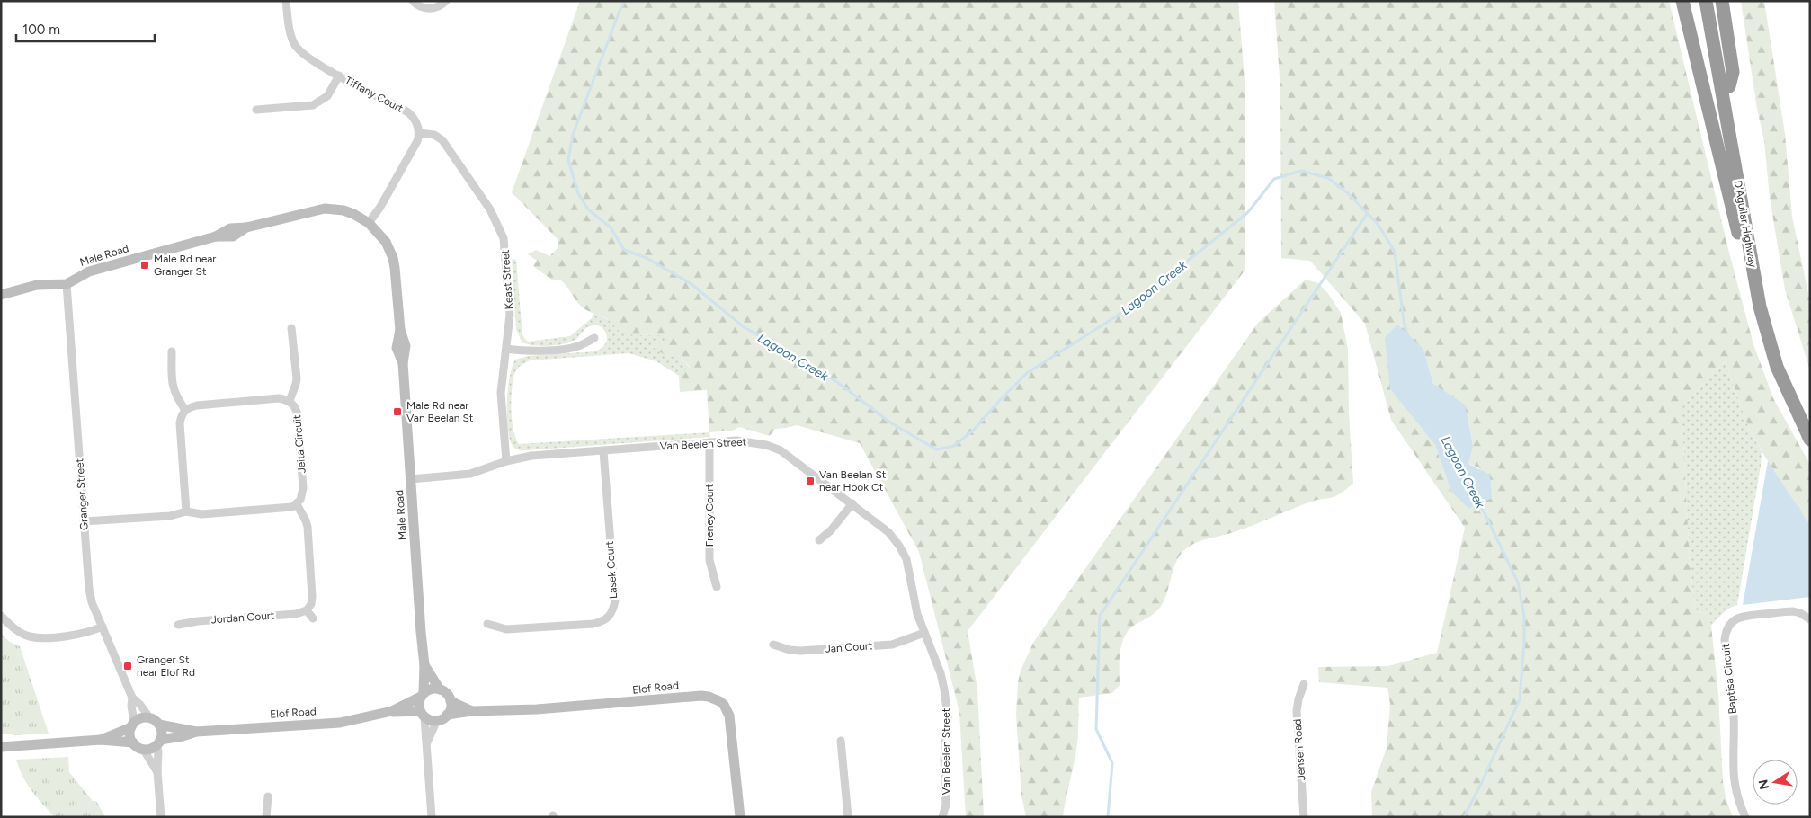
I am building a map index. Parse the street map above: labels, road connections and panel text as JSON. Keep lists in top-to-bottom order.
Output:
{
  "streets": {
    "highway": ["D'Aguilar Highway"],
    "street": [
      "Tiffany Court",
      "Male Road",
      "Keast Street",
      "Jeita Circuit",
      "Van Beelen Street",
      "Granger Street",
      "Freney Court",
      "Lasek Court",
      "Jordan Court",
      "Jan Court",
      "Baptisa Circuit",
      "Elof Road",
      "Jensen Road"
    ]
  },
  "crossings": [
    ["Tiffany Court", "Keast Street"],
    ["Male Road", "Van Beelen Street"],
    ["Male Road", "Granger Street"],
    ["Male Road", "Elof Road"],
    ["Keast Street", "Van Beelen Street"],
    ["Van Beelen Street", "Freney Court"],
    ["Van Beelen Street", "Lasek Court"],
    ["Van Beelen Street", "Jan Court"],
    ["Granger Street", "Elof Road"]
  ],
  "water": ["Lagoon Creek"],
  "places": {
    "transit": [
      "Male Rd near Granger St",
      "Male Rd near Van Beelan St",
      "Van Beelan St near Hook Ct",
      "Granger St near Elof Rd"
    ]
  },
  "scale_bar": "100 m",
  "north": "left"
}
